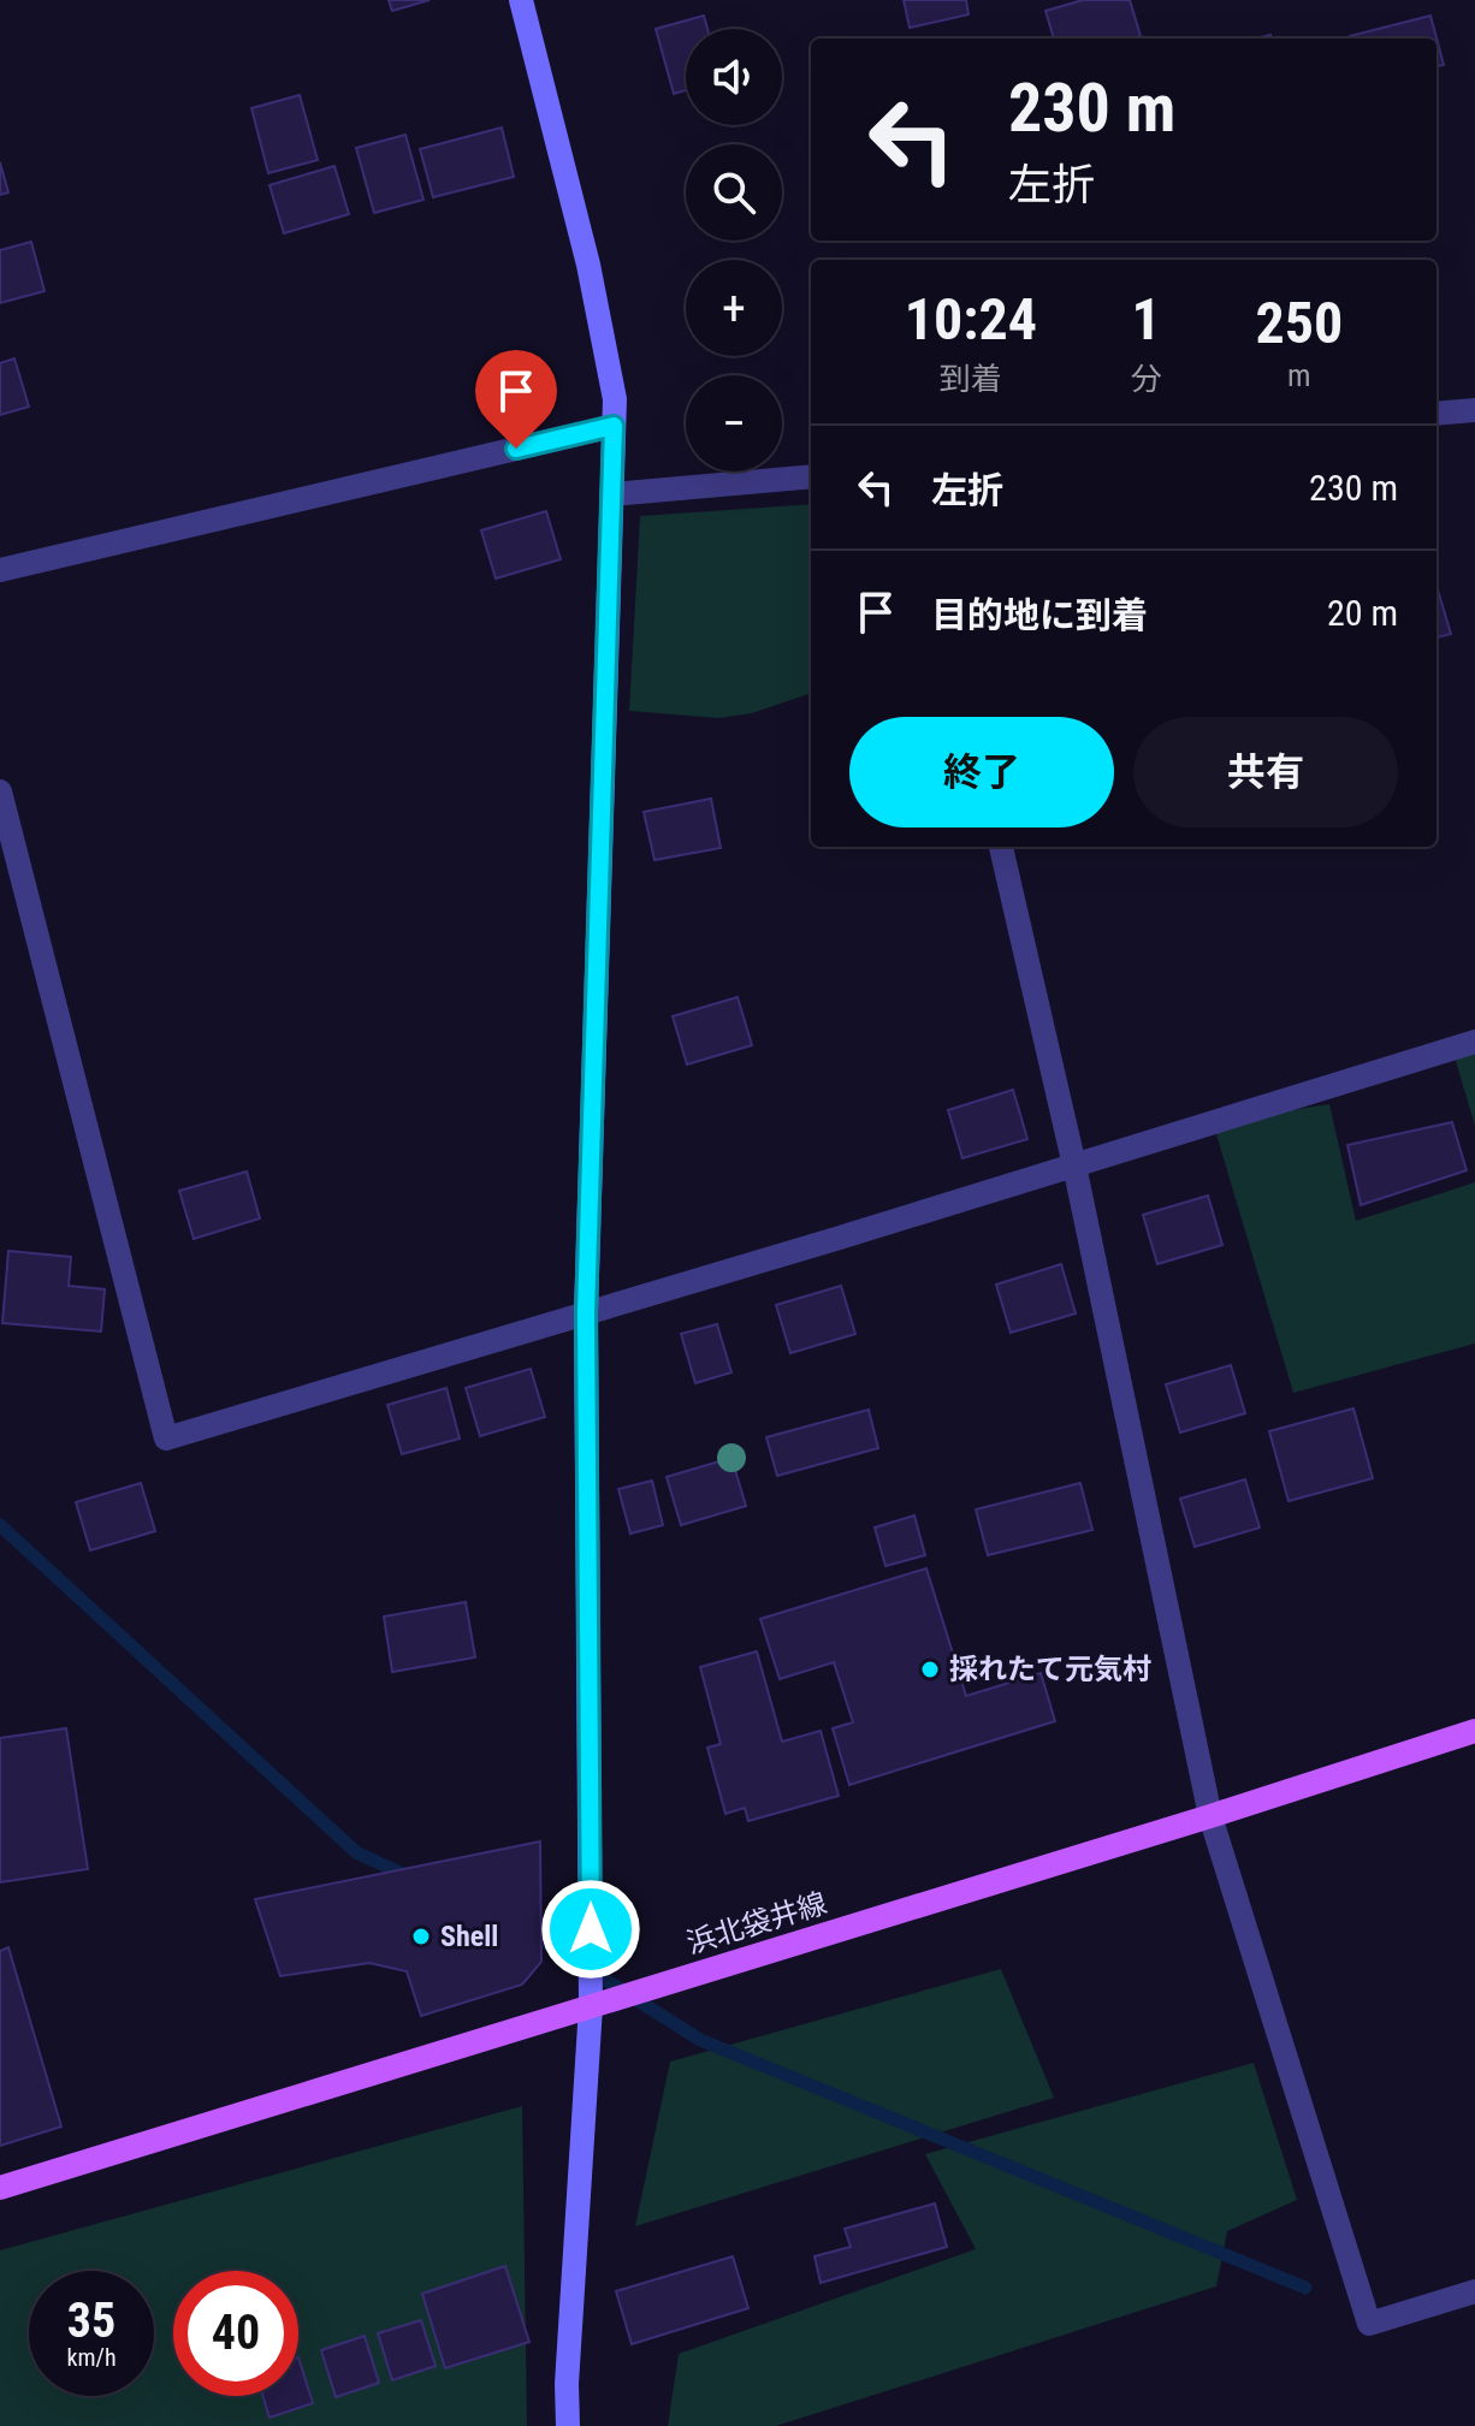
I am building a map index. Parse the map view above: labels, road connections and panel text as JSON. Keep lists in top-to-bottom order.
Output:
{
  "streets": {
    "main road": ["浜北袋井線"]
  },
  "places": ["採れたて元気村", "Shell"],
  "page": {
    "map_buttons": ["+", "−"],
    "turn": ["230 m", "左折"],
    "eta": [
      "10:24",
      "到着",
      "1",
      "分",
      "250",
      "m"
    ],
    "list": [
      {
        "name": "左折",
        "value": "230 m"
      },
      {
        "name": "目的地に到着",
        "value": "20 m"
      }
    ],
    "buttons": ["終了", "共有"],
    "speed": "35 km/h",
    "limit": "40"
  }
}
